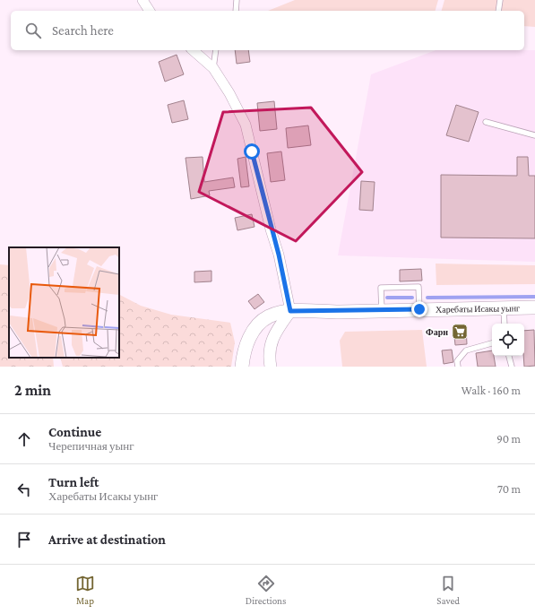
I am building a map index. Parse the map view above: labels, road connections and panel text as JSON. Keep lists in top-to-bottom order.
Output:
{
  "streets": {
    "main road": ["Харебаты Исакы уынг"]
  },
  "places": {
    "supermarket": ["Фарн"]
  },
  "page": {
    "search": "Search here",
    "heading": ["2 min", "Walk · 160 m"],
    "list": [
      ["Continue", "Черепичная уынг", "90 m"],
      ["Turn left", "Харебаты Исакы уынг", "70 m"],
      "Arrive at destination"
    ],
    "nav": ["Map", "Directions", "Saved"]
  }
}
